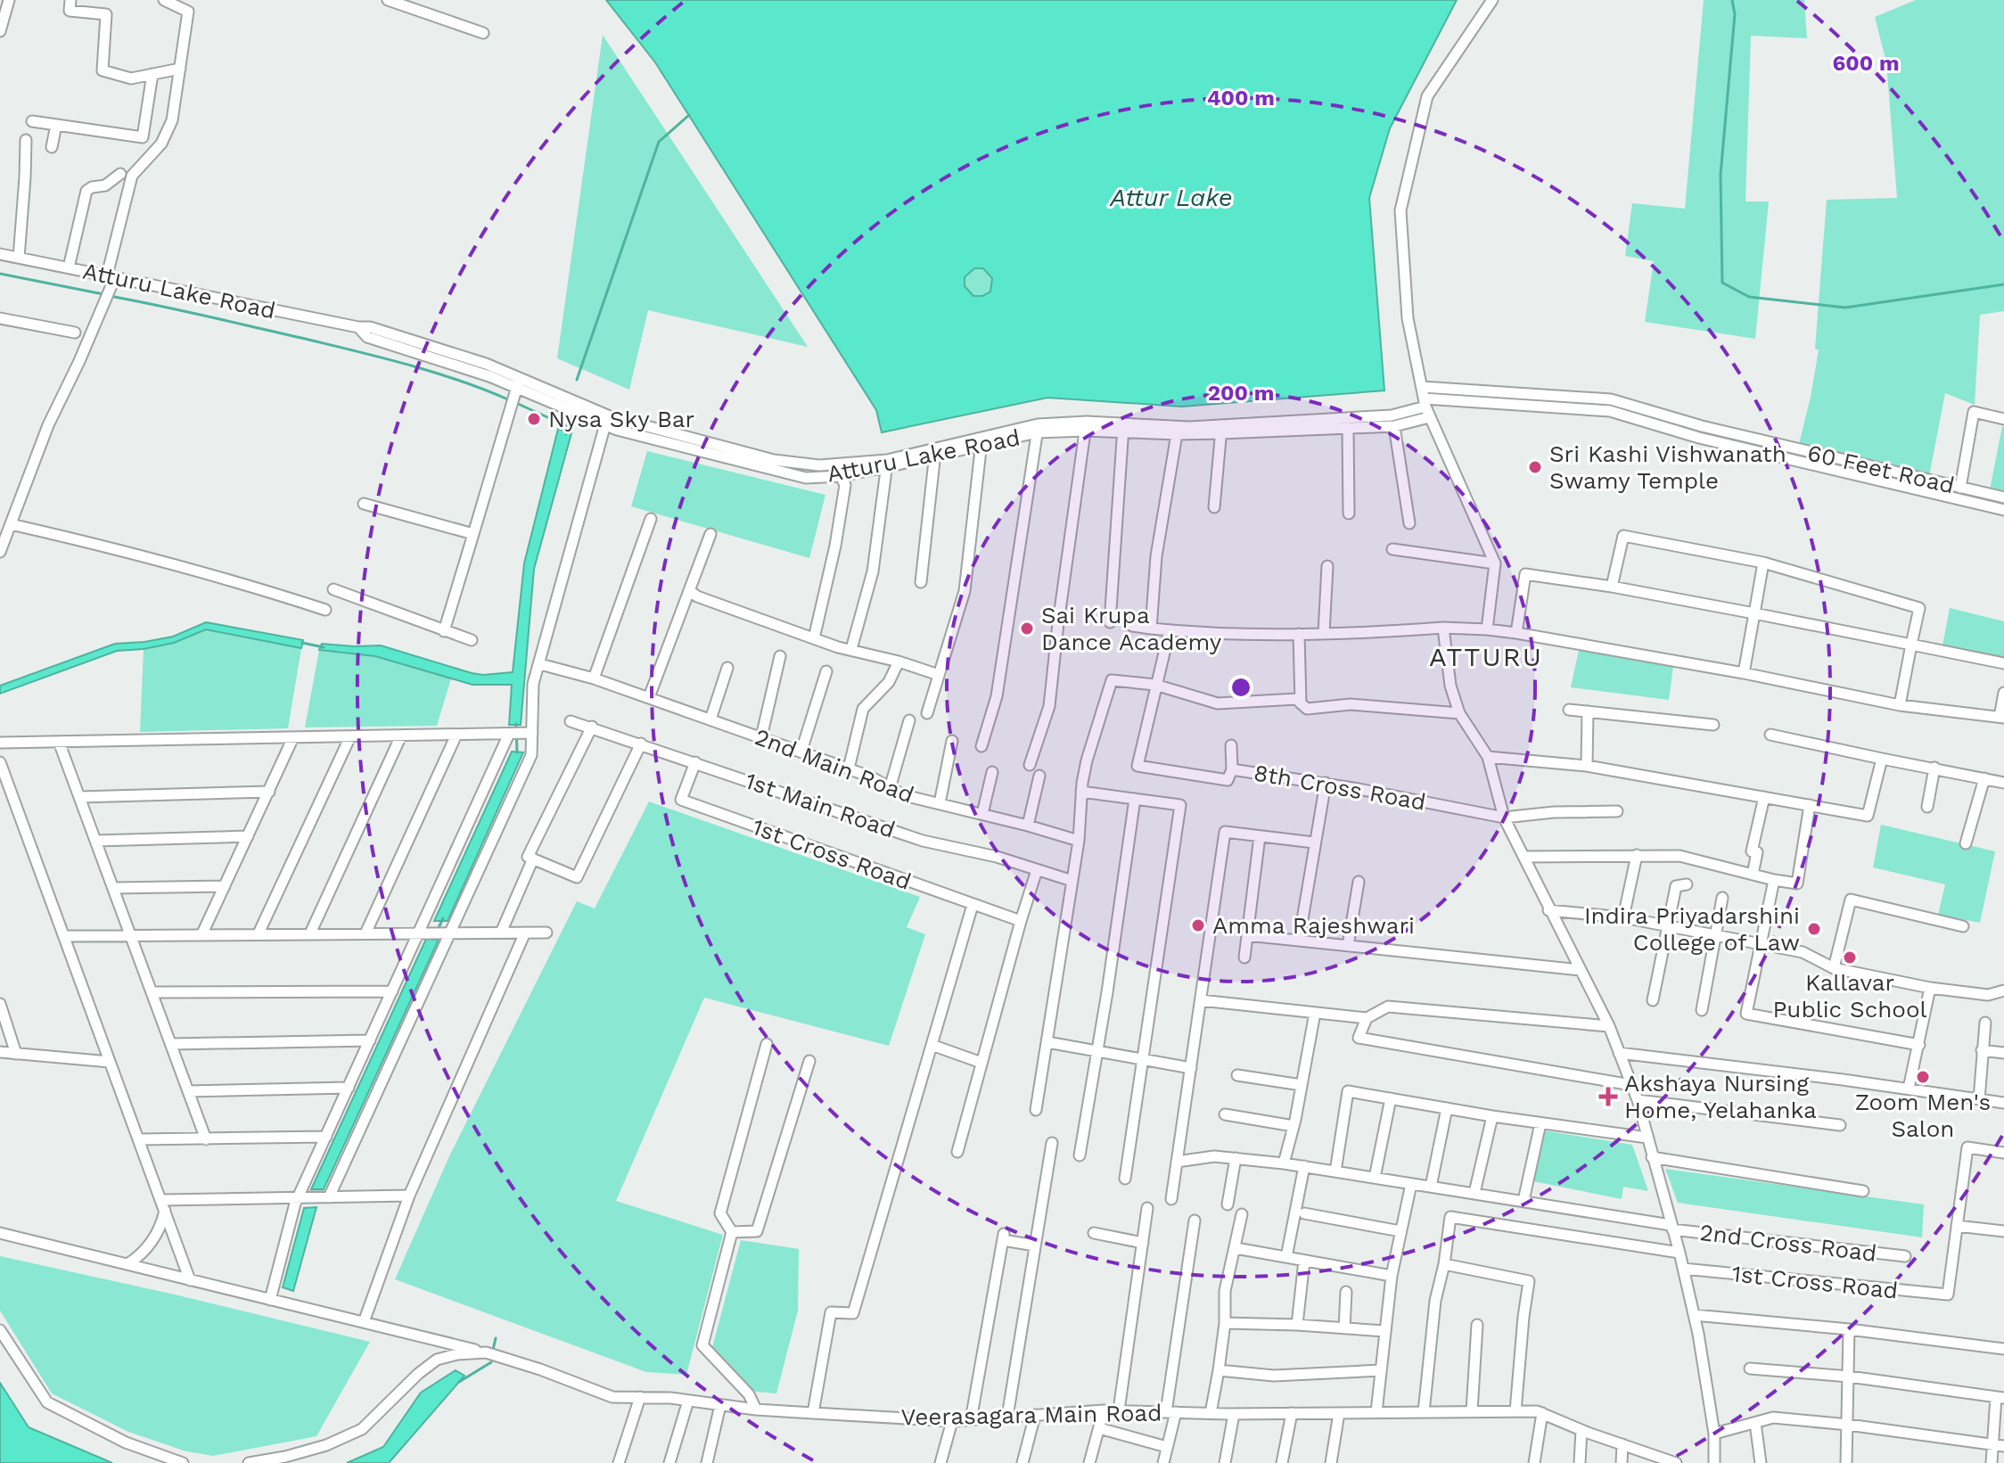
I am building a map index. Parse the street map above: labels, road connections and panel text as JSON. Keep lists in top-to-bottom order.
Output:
{
  "streets": {
    "street": [
      "Atturu Lake Road",
      "60 Feet Road",
      "2nd Main Road",
      "8th Cross Road",
      "1st Main Road",
      "1st Cross Road",
      "2nd Cross Road",
      "Veerasagara Main Road"
    ]
  },
  "crossings": [
    ["Atturu Lake Road", "60 Feet Road"],
    ["1st Main Road", "1st Cross Road"]
  ],
  "districts": ["ATTURU"],
  "water": ["Attur Lake"],
  "places": {
    "other": [
      "Nysa Sky Bar",
      "Sri Kashi Vishwanath Swamy Temple",
      "Sai Krupa Dance Academy",
      "Amma Rajeshwari",
      "Indira Priyadarshini College of Law",
      "Kallavar Public School",
      "Zoom Men's Salon"
    ],
    "health": ["Akshaya Nursing Home, Yelahanka"]
  },
  "rings": ["600 m", "400 m", "200 m"]
}
